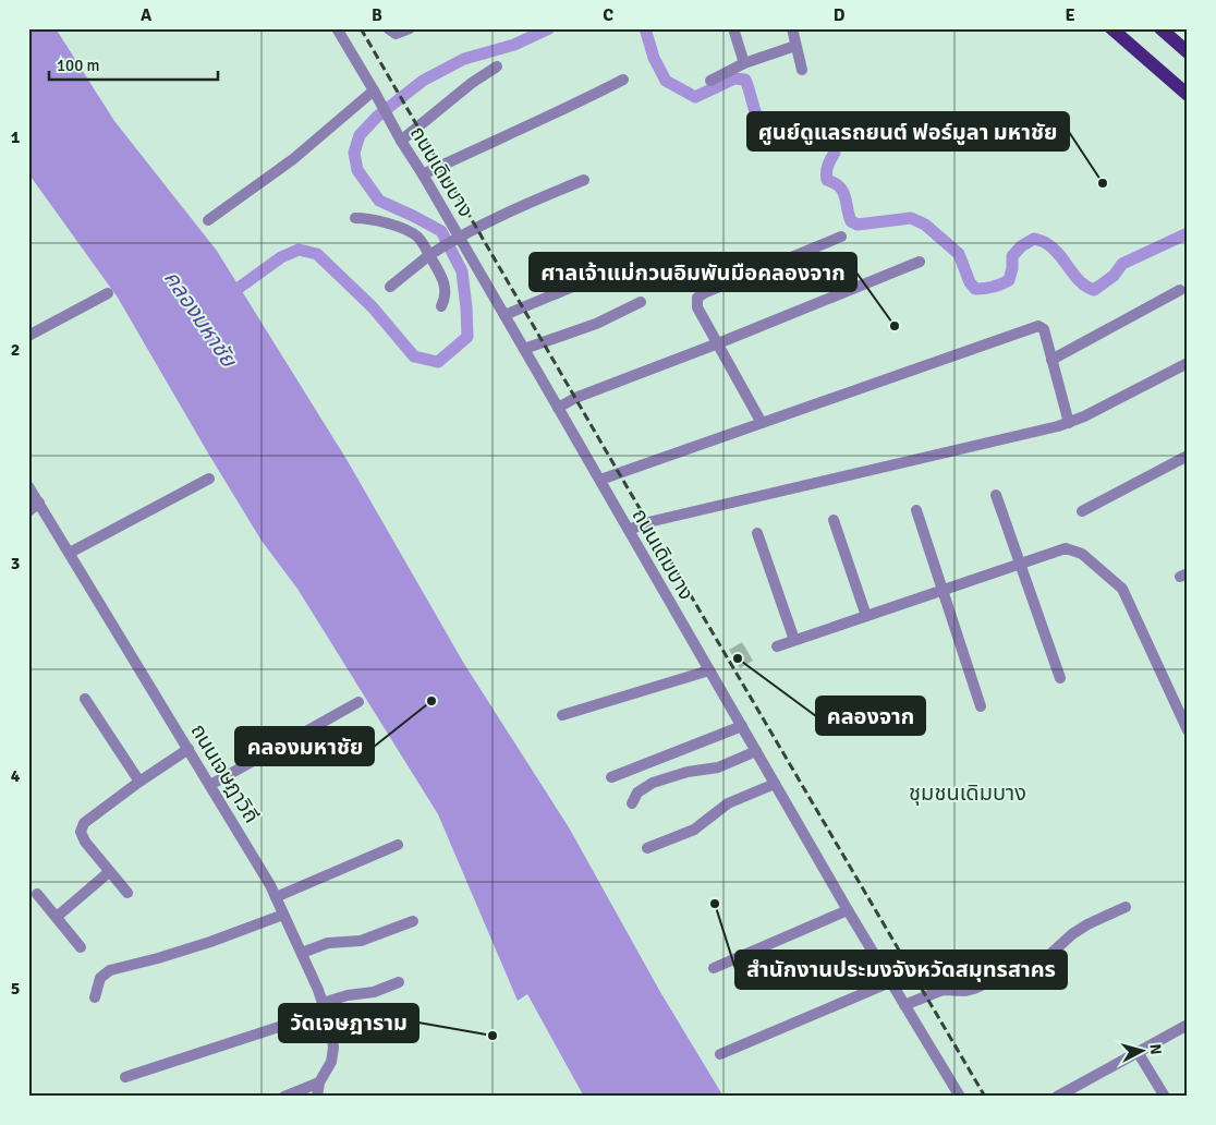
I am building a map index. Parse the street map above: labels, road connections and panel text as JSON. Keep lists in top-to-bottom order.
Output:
{
  "streets": {
    "street": ["ถนนเดิมบาง", "ถนนเจษฎาวิถี"]
  },
  "districts": ["ชุมชนเดิมบาง"],
  "water": ["คลองมหาชัย"],
  "places": [
    "ศูนย์ดูแลรถยนต์ ฟอร์มูลา มหาชัย",
    "ศาลเจ้าแม่กวนอิมพันมือคลองจาก",
    "คลองจาก",
    "คลองมหาชัย",
    "สำนักงานประมงจังหวัดสมุทรสาคร",
    "วัดเจษฎาราม"
  ],
  "scale_bar": "100 m",
  "north": "right",
  "grid": {
    "columns": [
      "A",
      "B",
      "C",
      "D",
      "E"
    ],
    "rows": [
      "1",
      "2",
      "3",
      "4",
      "5"
    ]
  }
}
